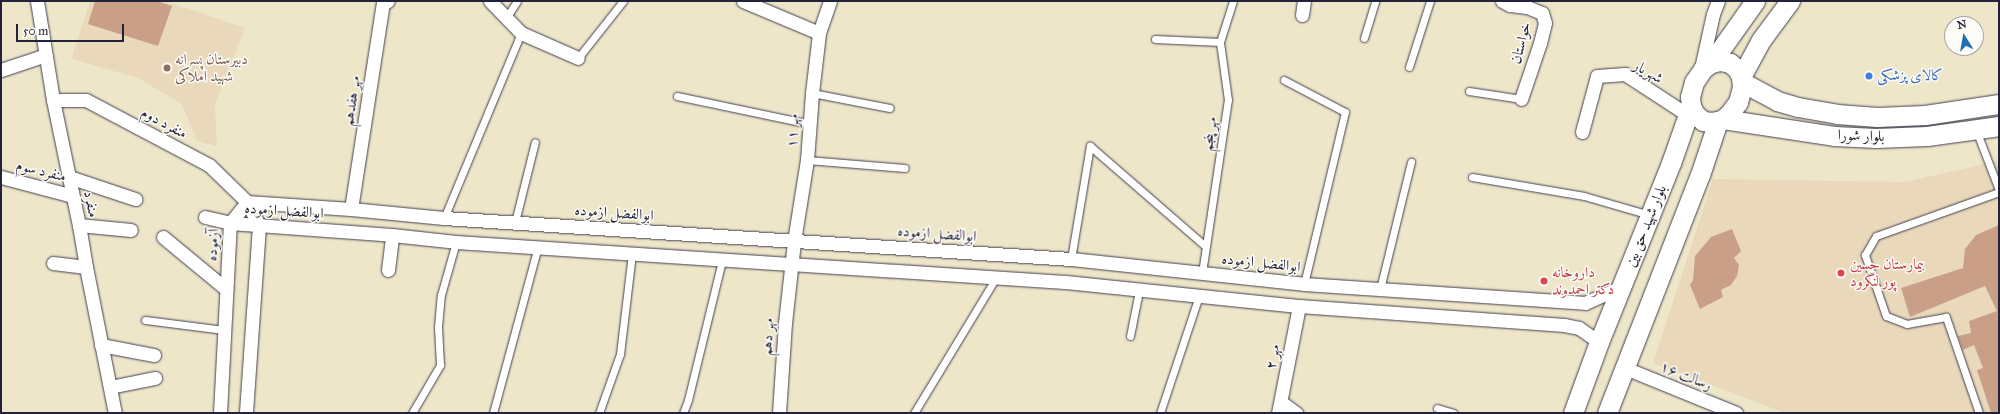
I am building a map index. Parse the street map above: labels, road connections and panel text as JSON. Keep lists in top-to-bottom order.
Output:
{
  "streets": {
    "main road": ["بلوار شورا", "بلوار شهید حق بین"],
    "street": [
      "خواستان",
      "شهریار",
      "مهر هفدهم",
      "منفرد دوم",
      "مهر ۱۱",
      "منفرد سوم",
      "منفرد",
      "ابوالفضل ازموده",
      "آزموده",
      "مهر دهم",
      "مهر ۲",
      "رسالت ۱۶"
    ],
    "lane": ["مهر پنجم"]
  },
  "crossings": [
    ["شهریار", "بلوار شورا"],
    ["شهریار", "بلوار شهید حق بین"],
    ["مهر هفدهم", "ابوالفضل ازموده"],
    ["منفرد دوم", "منفرد"],
    ["منفرد دوم", "ابوالفضل ازموده"],
    ["منفرد دوم", "آزموده"],
    ["مهر ۱۱", "ابوالفضل ازموده"],
    ["مهر ۱۱", "مهر دهم"],
    ["مهر پنجم", "ابوالفضل ازموده"],
    ["بلوار شورا", "بلوار شهید حق بین"],
    ["منفرد سوم", "منفرد"],
    ["ابوالفضل ازموده", "بلوار شهید حق بین"],
    ["ابوالفضل ازموده", "آزموده"],
    ["ابوالفضل ازموده", "مهر دهم"],
    ["ابوالفضل ازموده", "مهر ۲"],
    ["بلوار شهید حق بین", "رسالت ۱۶"]
  ],
  "places": [
    "دبیرستان پسرانه شهید املاکی",
    "کالای پزشکی",
    "بیمارستان حسین پور لنگرود",
    "داروخانه دکتر احمدوند"
  ],
  "scale_bar": "50 m",
  "north": "top"
}
